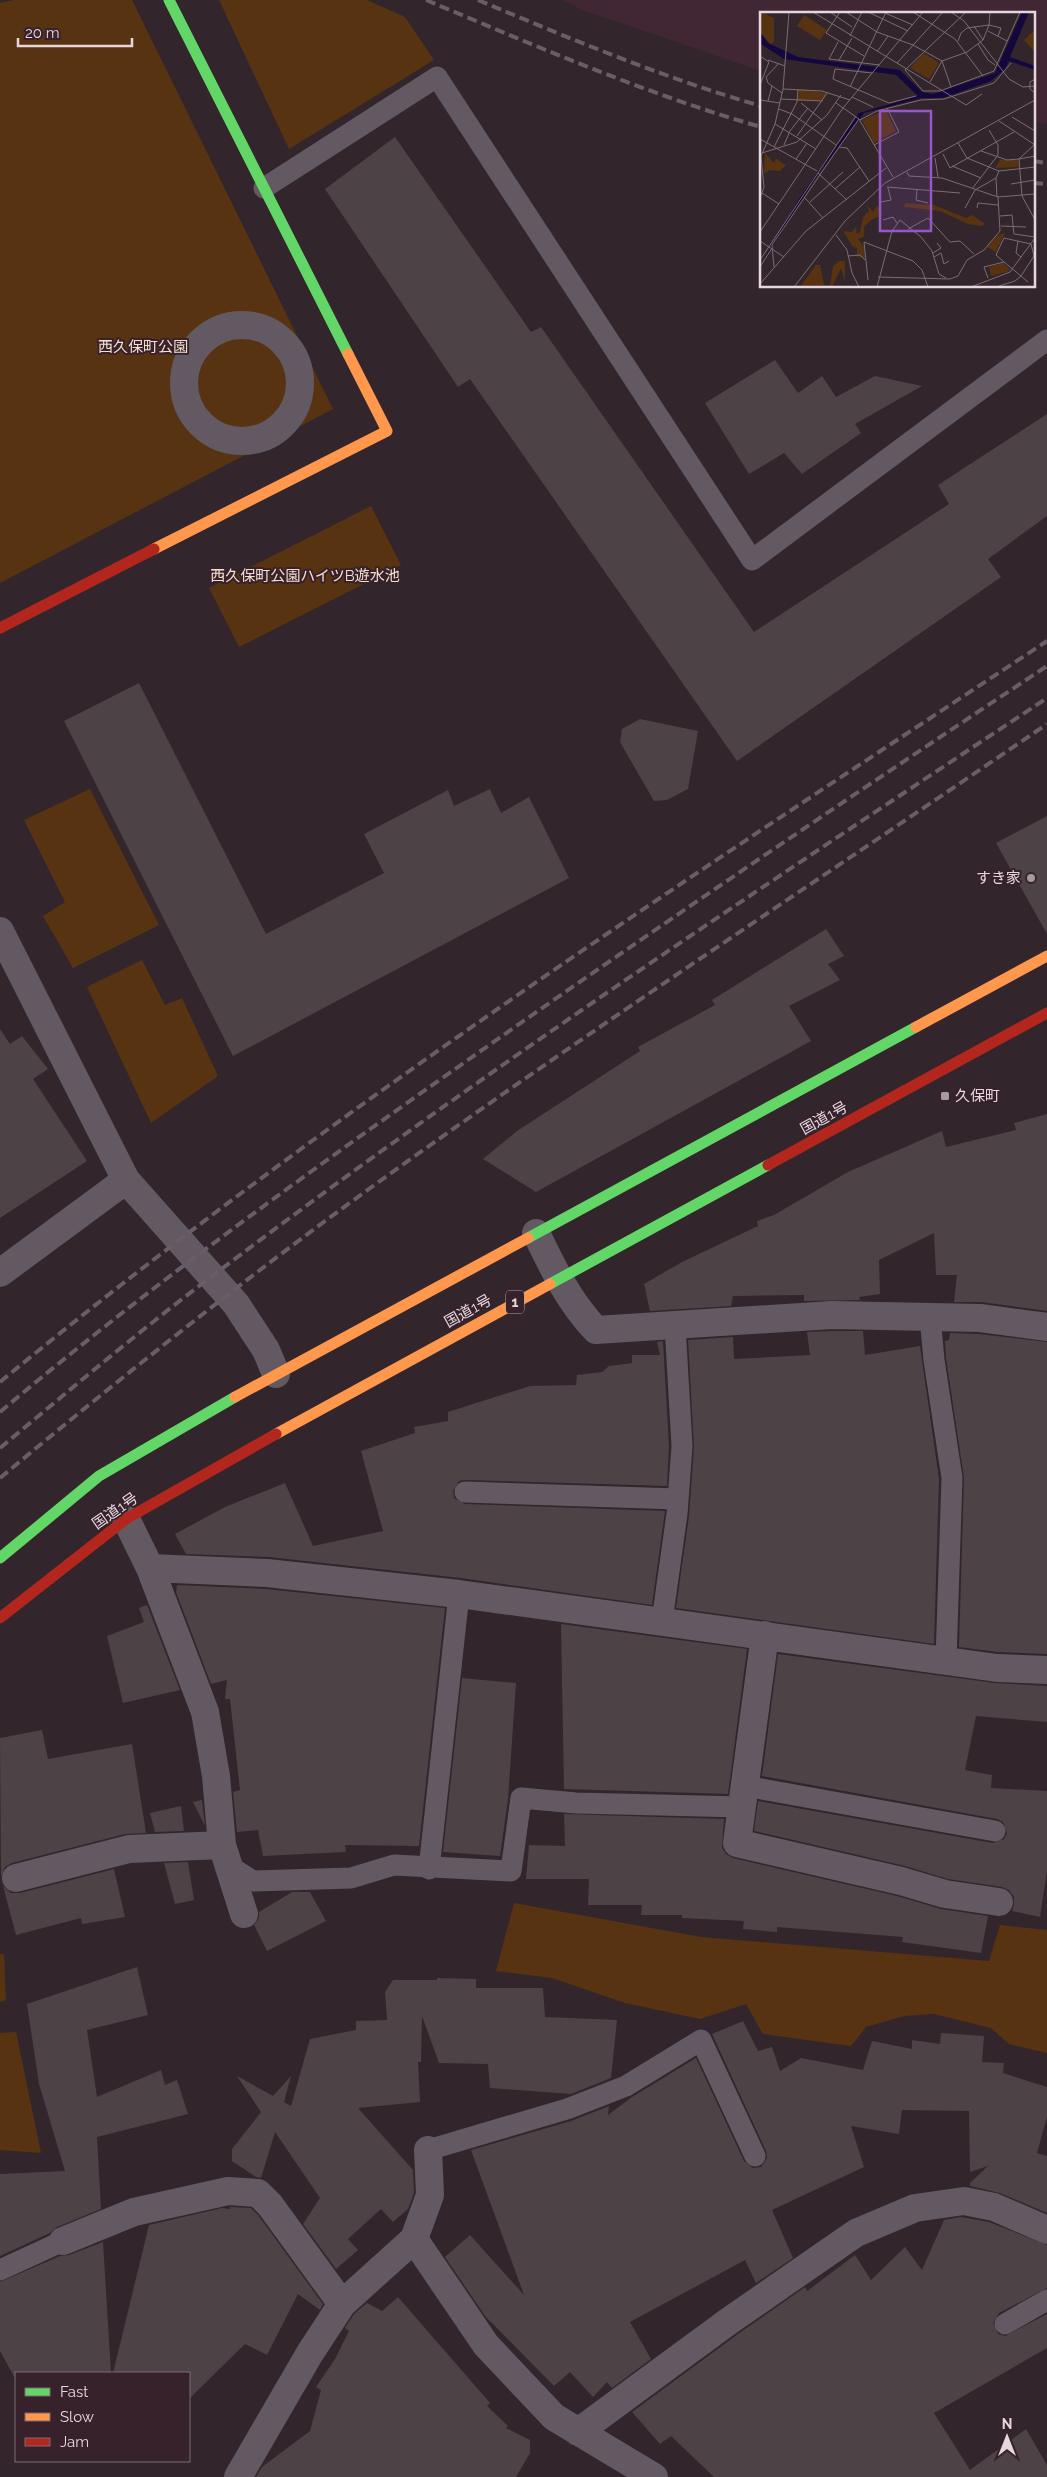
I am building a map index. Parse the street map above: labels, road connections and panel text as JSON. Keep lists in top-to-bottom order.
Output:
{
  "streets": {
    "main road": ["国道1号", "1"]
  },
  "parks": ["西久保町公園", "西久保町公園ハイツB遊水池"],
  "places": {
    "other": ["すき家"],
    "transit": ["久保町"]
  },
  "legend": ["Fast", "Slow", "Jam"],
  "scale_bar": "20 m",
  "north": "top"
}
